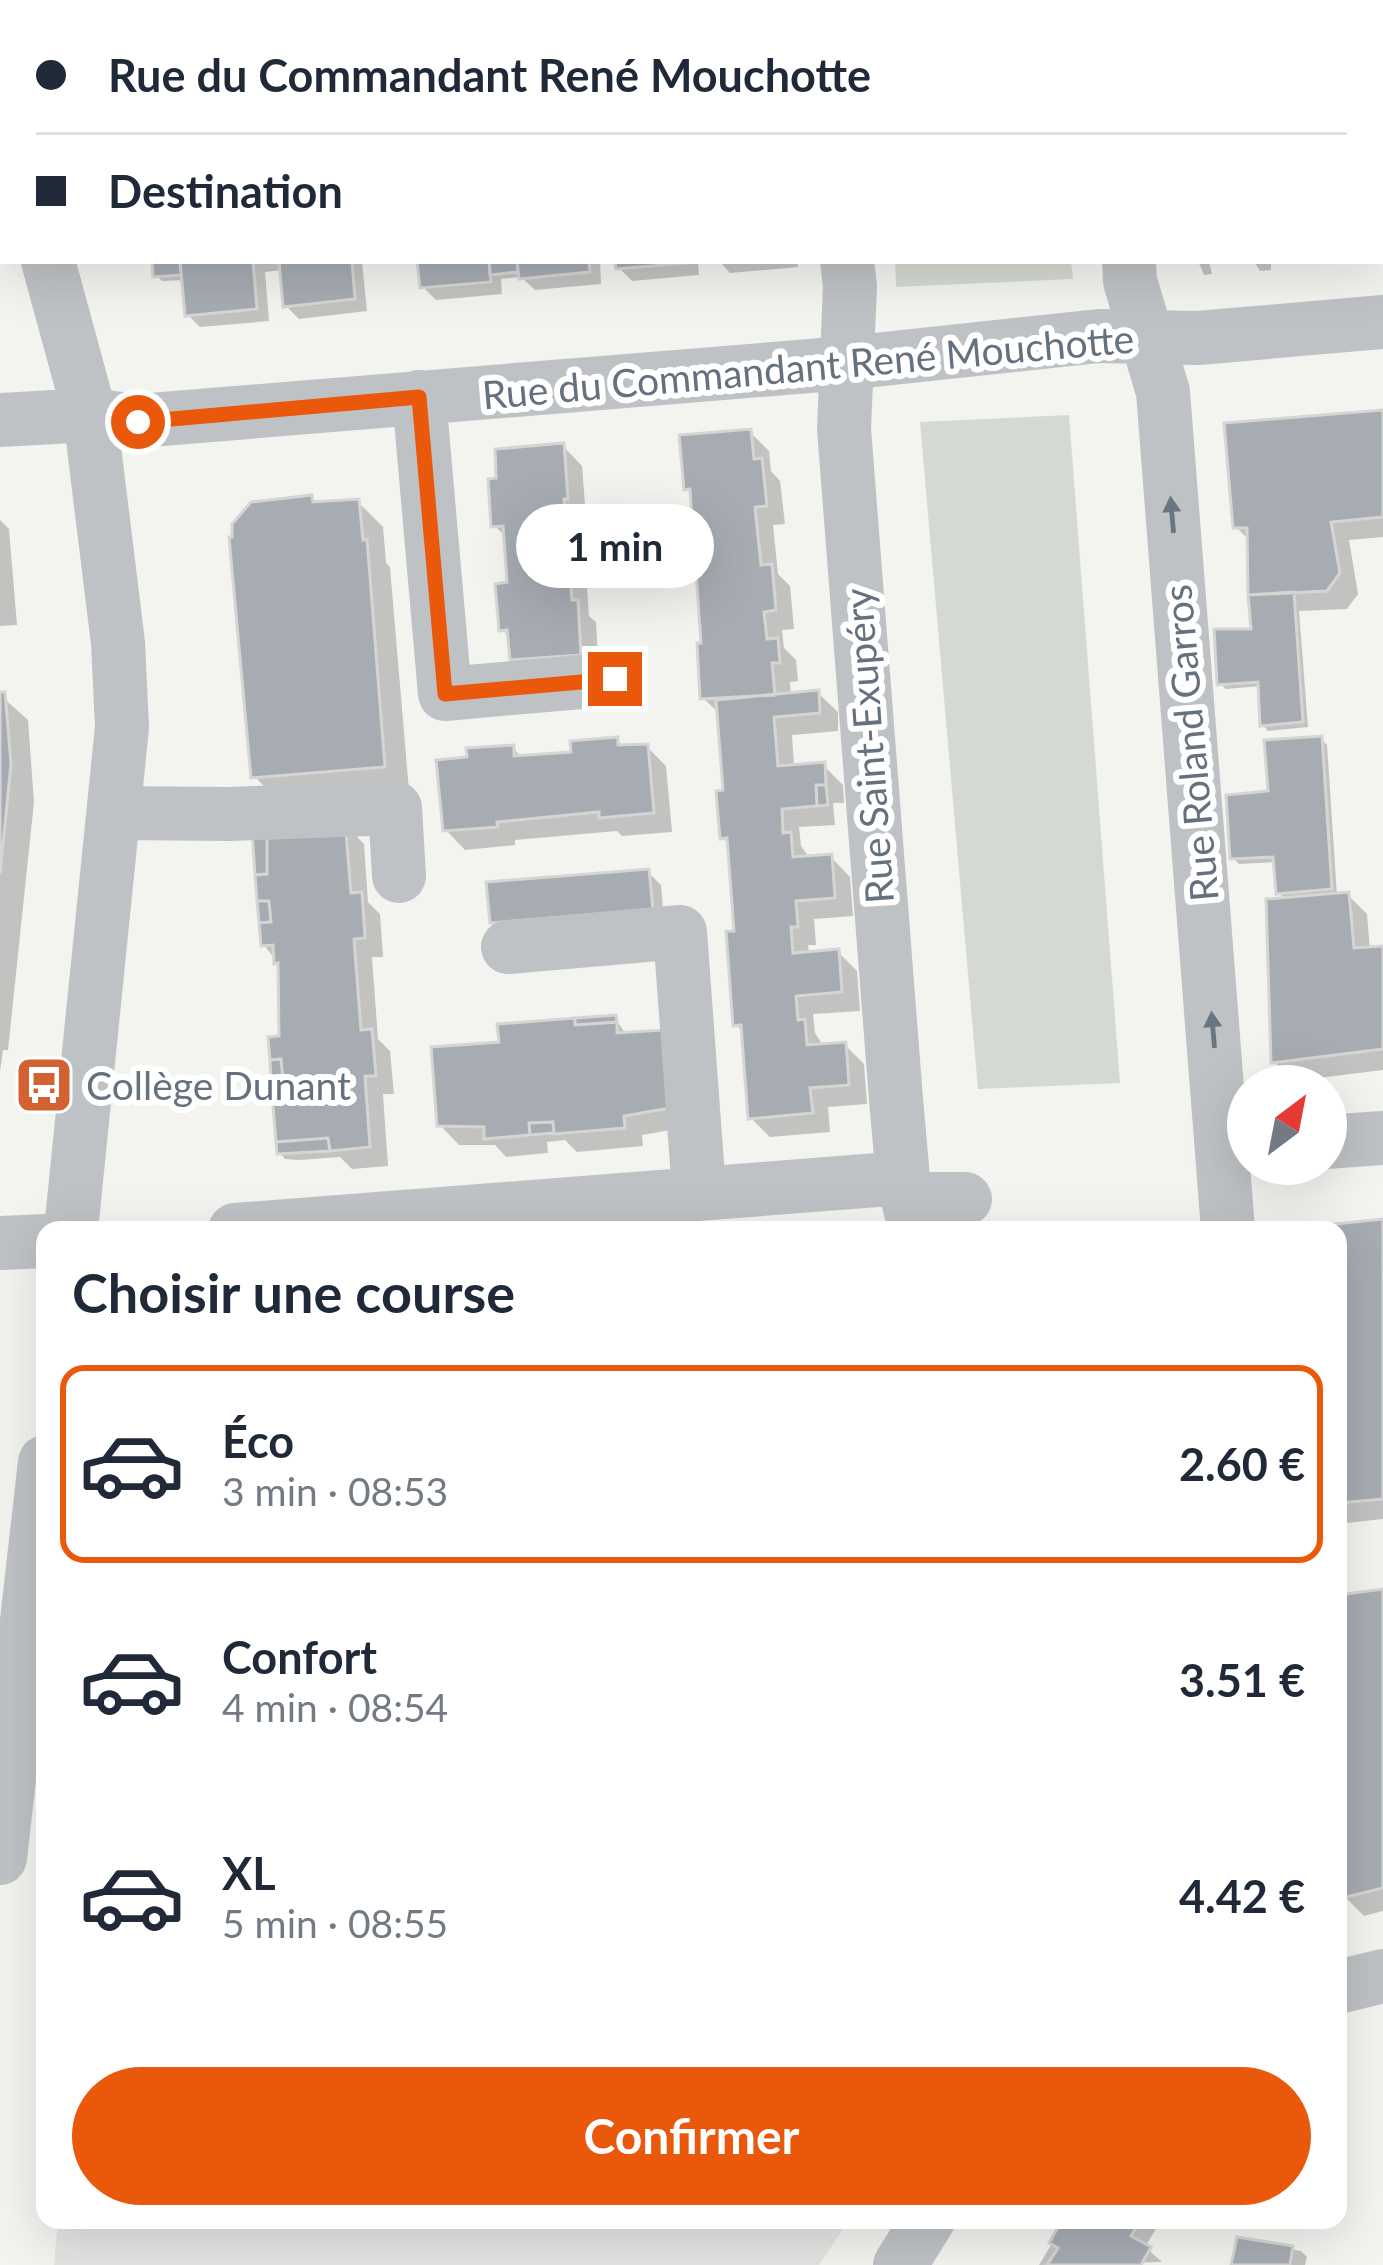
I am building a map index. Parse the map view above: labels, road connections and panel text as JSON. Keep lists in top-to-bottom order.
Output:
{
  "streets": {
    "street": ["Rue du Commandant René Mouchotte", "Rue Roland Garros", "Rue Saint-Exupéry"]
  },
  "crossings": [
    ["Rue du Commandant René Mouchotte", "Rue Roland Garros"],
    ["Rue du Commandant René Mouchotte", "Rue Saint-Exupéry"]
  ],
  "one_way": ["Rue Roland Garros"],
  "places": {
    "bus stop": ["Collège Dunant"]
  },
  "north": "top right",
  "page": {
    "banner": ["Rue du Commandant René Mouchotte", "Destination"],
    "bubble": "1 min",
    "heading": "Choisir une course",
    "list": [
      {
        "name": "Éco",
        "note": "3 min · 08:53",
        "value": "2.60 €"
      },
      {
        "name": "Confort",
        "note": "4 min · 08:54",
        "value": "3.51 €"
      },
      {
        "name": "XL",
        "note": "5 min · 08:55",
        "value": "4.42 €"
      }
    ],
    "buttons": "Confirmer"
  }
}
